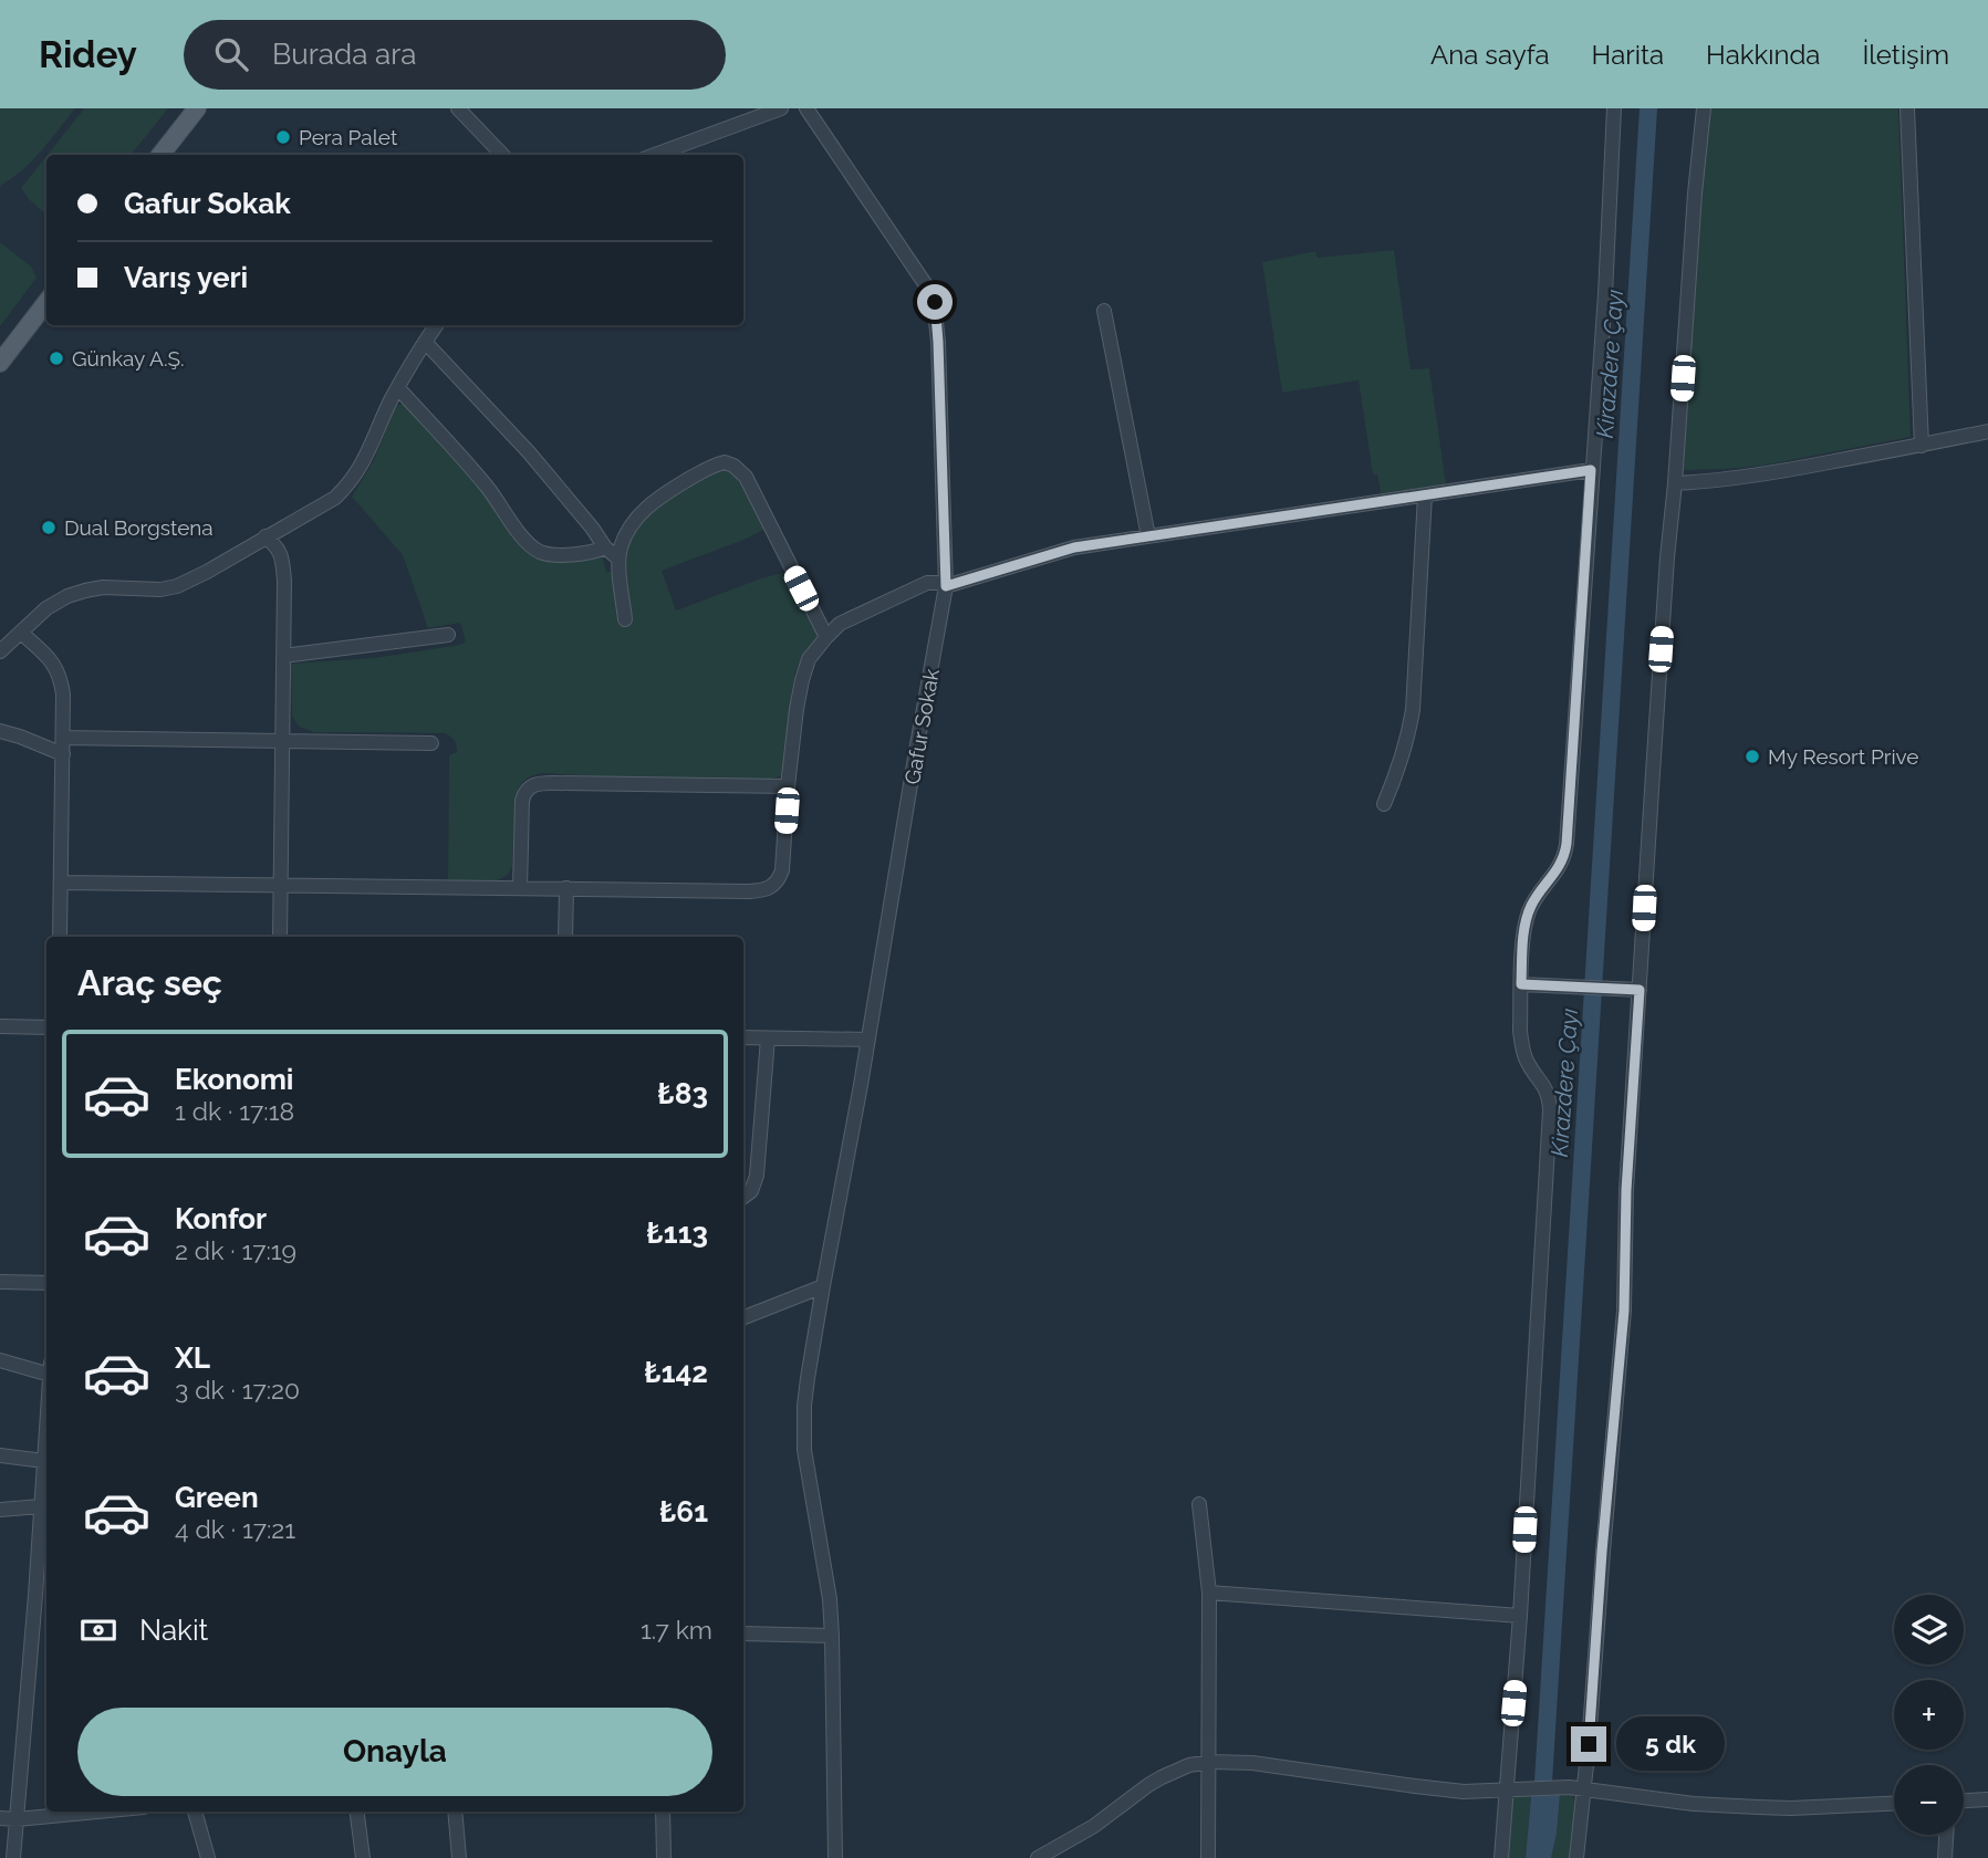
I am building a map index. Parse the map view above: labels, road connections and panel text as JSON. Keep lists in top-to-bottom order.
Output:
{
  "streets": {
    "street": ["Gafur Sokak"]
  },
  "water": ["Kirazdere Çayı"],
  "places": [
    "Pera Palet",
    "Günkay A.Ş.",
    "Dual Borgstena",
    "My Resort Prive"
  ],
  "page": {
    "header": "Ridey",
    "search": "Burada ara",
    "nav": [
      "Ana sayfa",
      "Harita",
      "Hakkında",
      "İletişim"
    ],
    "banner": ["Gafur Sokak", "Varış yeri"],
    "heading": "Araç seç",
    "list": [
      {
        "name": "Ekonomi",
        "note": "1 dk · 17:18",
        "value": "₺83"
      },
      {
        "name": "Konfor",
        "note": "2 dk · 17:19",
        "value": "₺113"
      },
      {
        "name": "XL",
        "note": "3 dk · 17:20",
        "value": "₺142"
      },
      {
        "name": "Green",
        "note": "4 dk · 17:21",
        "value": "₺61"
      }
    ],
    "pay": ["Nakit", "1.7 km"],
    "map_buttons": ["+", "−"],
    "buttons": "Onayla",
    "bubble": "5 dk"
  }
}
